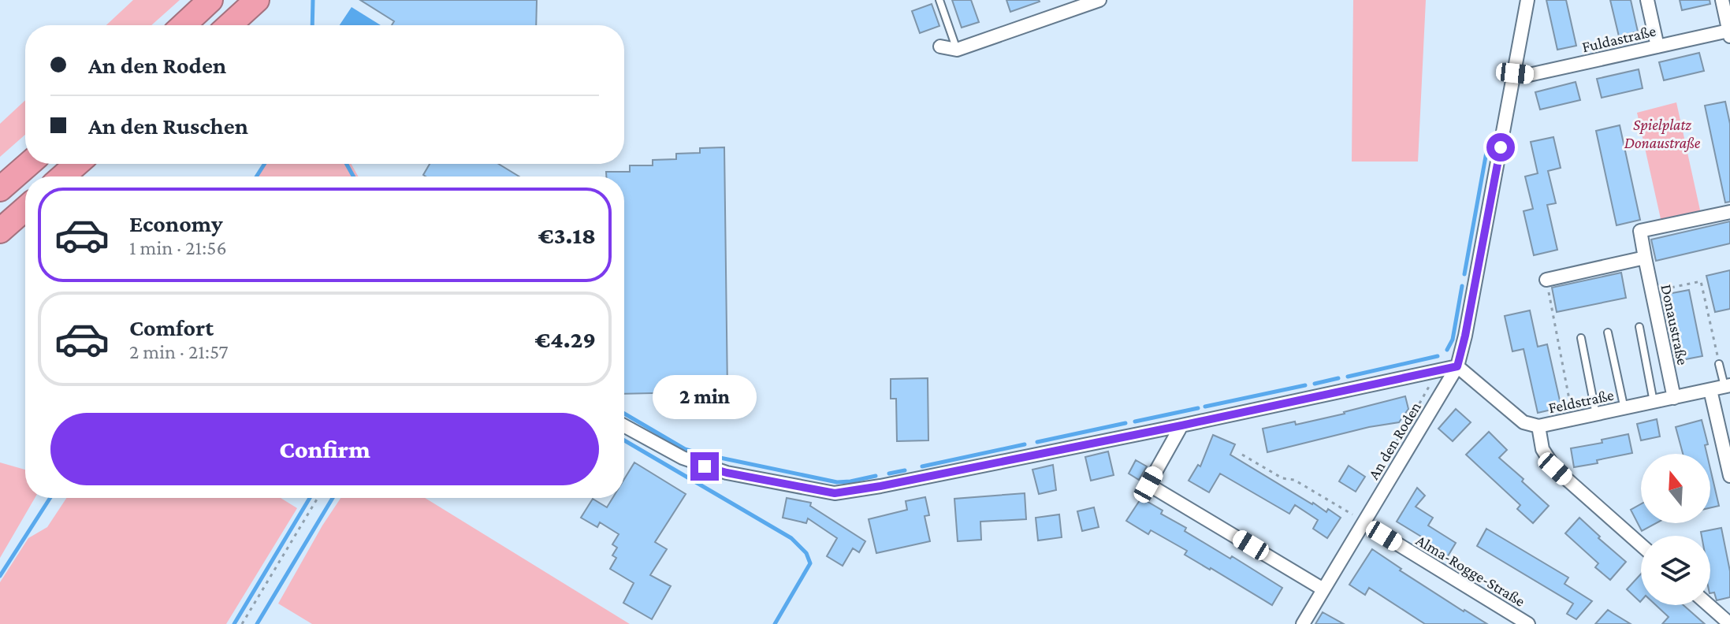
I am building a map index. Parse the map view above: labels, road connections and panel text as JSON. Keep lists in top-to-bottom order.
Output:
{
  "streets": {
    "street": [
      "Fuldastraße",
      "Donaustraße",
      "Feldstraße",
      "An den Roden",
      "Alma-Rogge-Straße"
    ]
  },
  "crossings": [
    ["Fuldastraße", "An den Roden"],
    ["Donaustraße", "Feldstraße"],
    ["Feldstraße", "An den Roden"],
    ["An den Roden", "Alma-Rogge-Straße"]
  ],
  "parks": ["Spielplatz Donaustraße"],
  "north": "top",
  "page": {
    "banner": ["An den Roden", "An den Ruschen"],
    "list": [
      {
        "name": "Economy",
        "note": "1 min · 21:56",
        "value": "€3.18"
      },
      {
        "name": "Comfort",
        "note": "2 min · 21:57",
        "value": "€4.29"
      }
    ],
    "bubble": "2 min",
    "buttons": "Confirm"
  }
}
